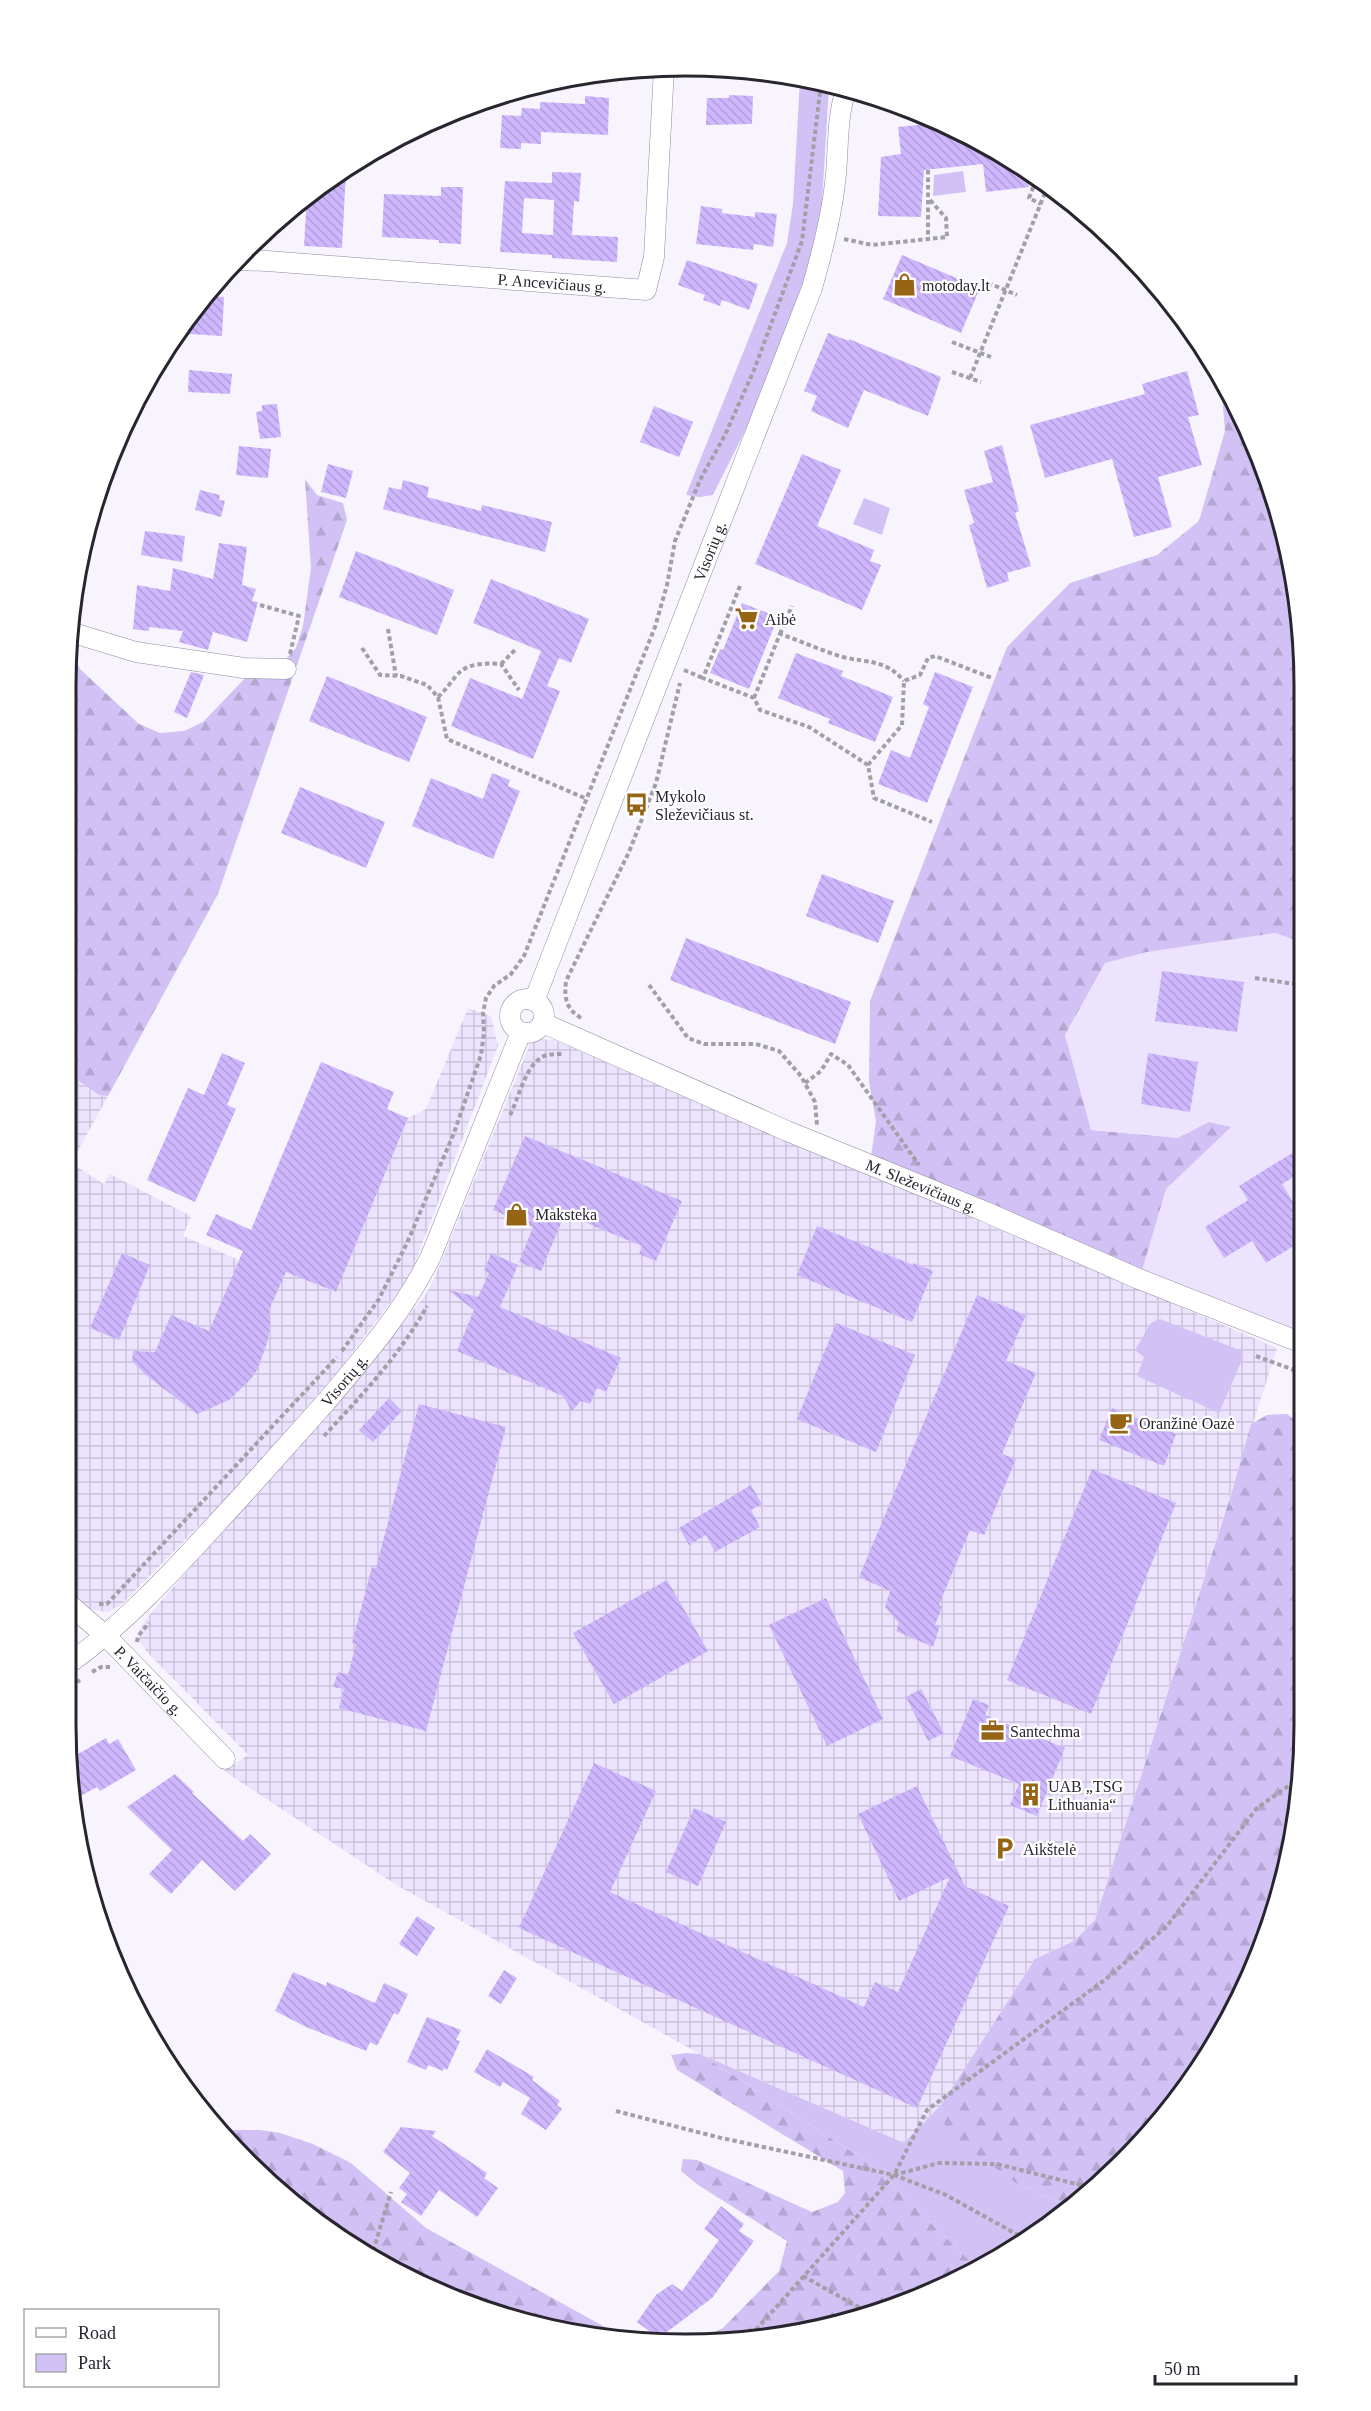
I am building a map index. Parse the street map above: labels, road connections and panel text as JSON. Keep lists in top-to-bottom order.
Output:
{
  "streets": {
    "street": [
      "P. Ancevičiaus g.",
      "Visorių g.",
      "M. Sleževičiaus g.",
      "P. Vaičaičio g."
    ]
  },
  "crossings": [
    ["Visorių g.", "M. Sleževičiaus g."],
    ["Visorių g.", "P. Vaičaičio g."]
  ],
  "places": {
    "shop": ["motoday.lt", "Maksteka"],
    "supermarket": ["Aibė"],
    "bus stop": ["Mykolo Sleževičiaus st."],
    "cafe": ["Oranžinė Oazė"],
    "office": ["Santechma"],
    "building": ["UAB „TSG Lithuania“"],
    "parking": ["Aikštelė"]
  },
  "legend": ["Road", "Park"],
  "scale_bar": "50 m"
}
